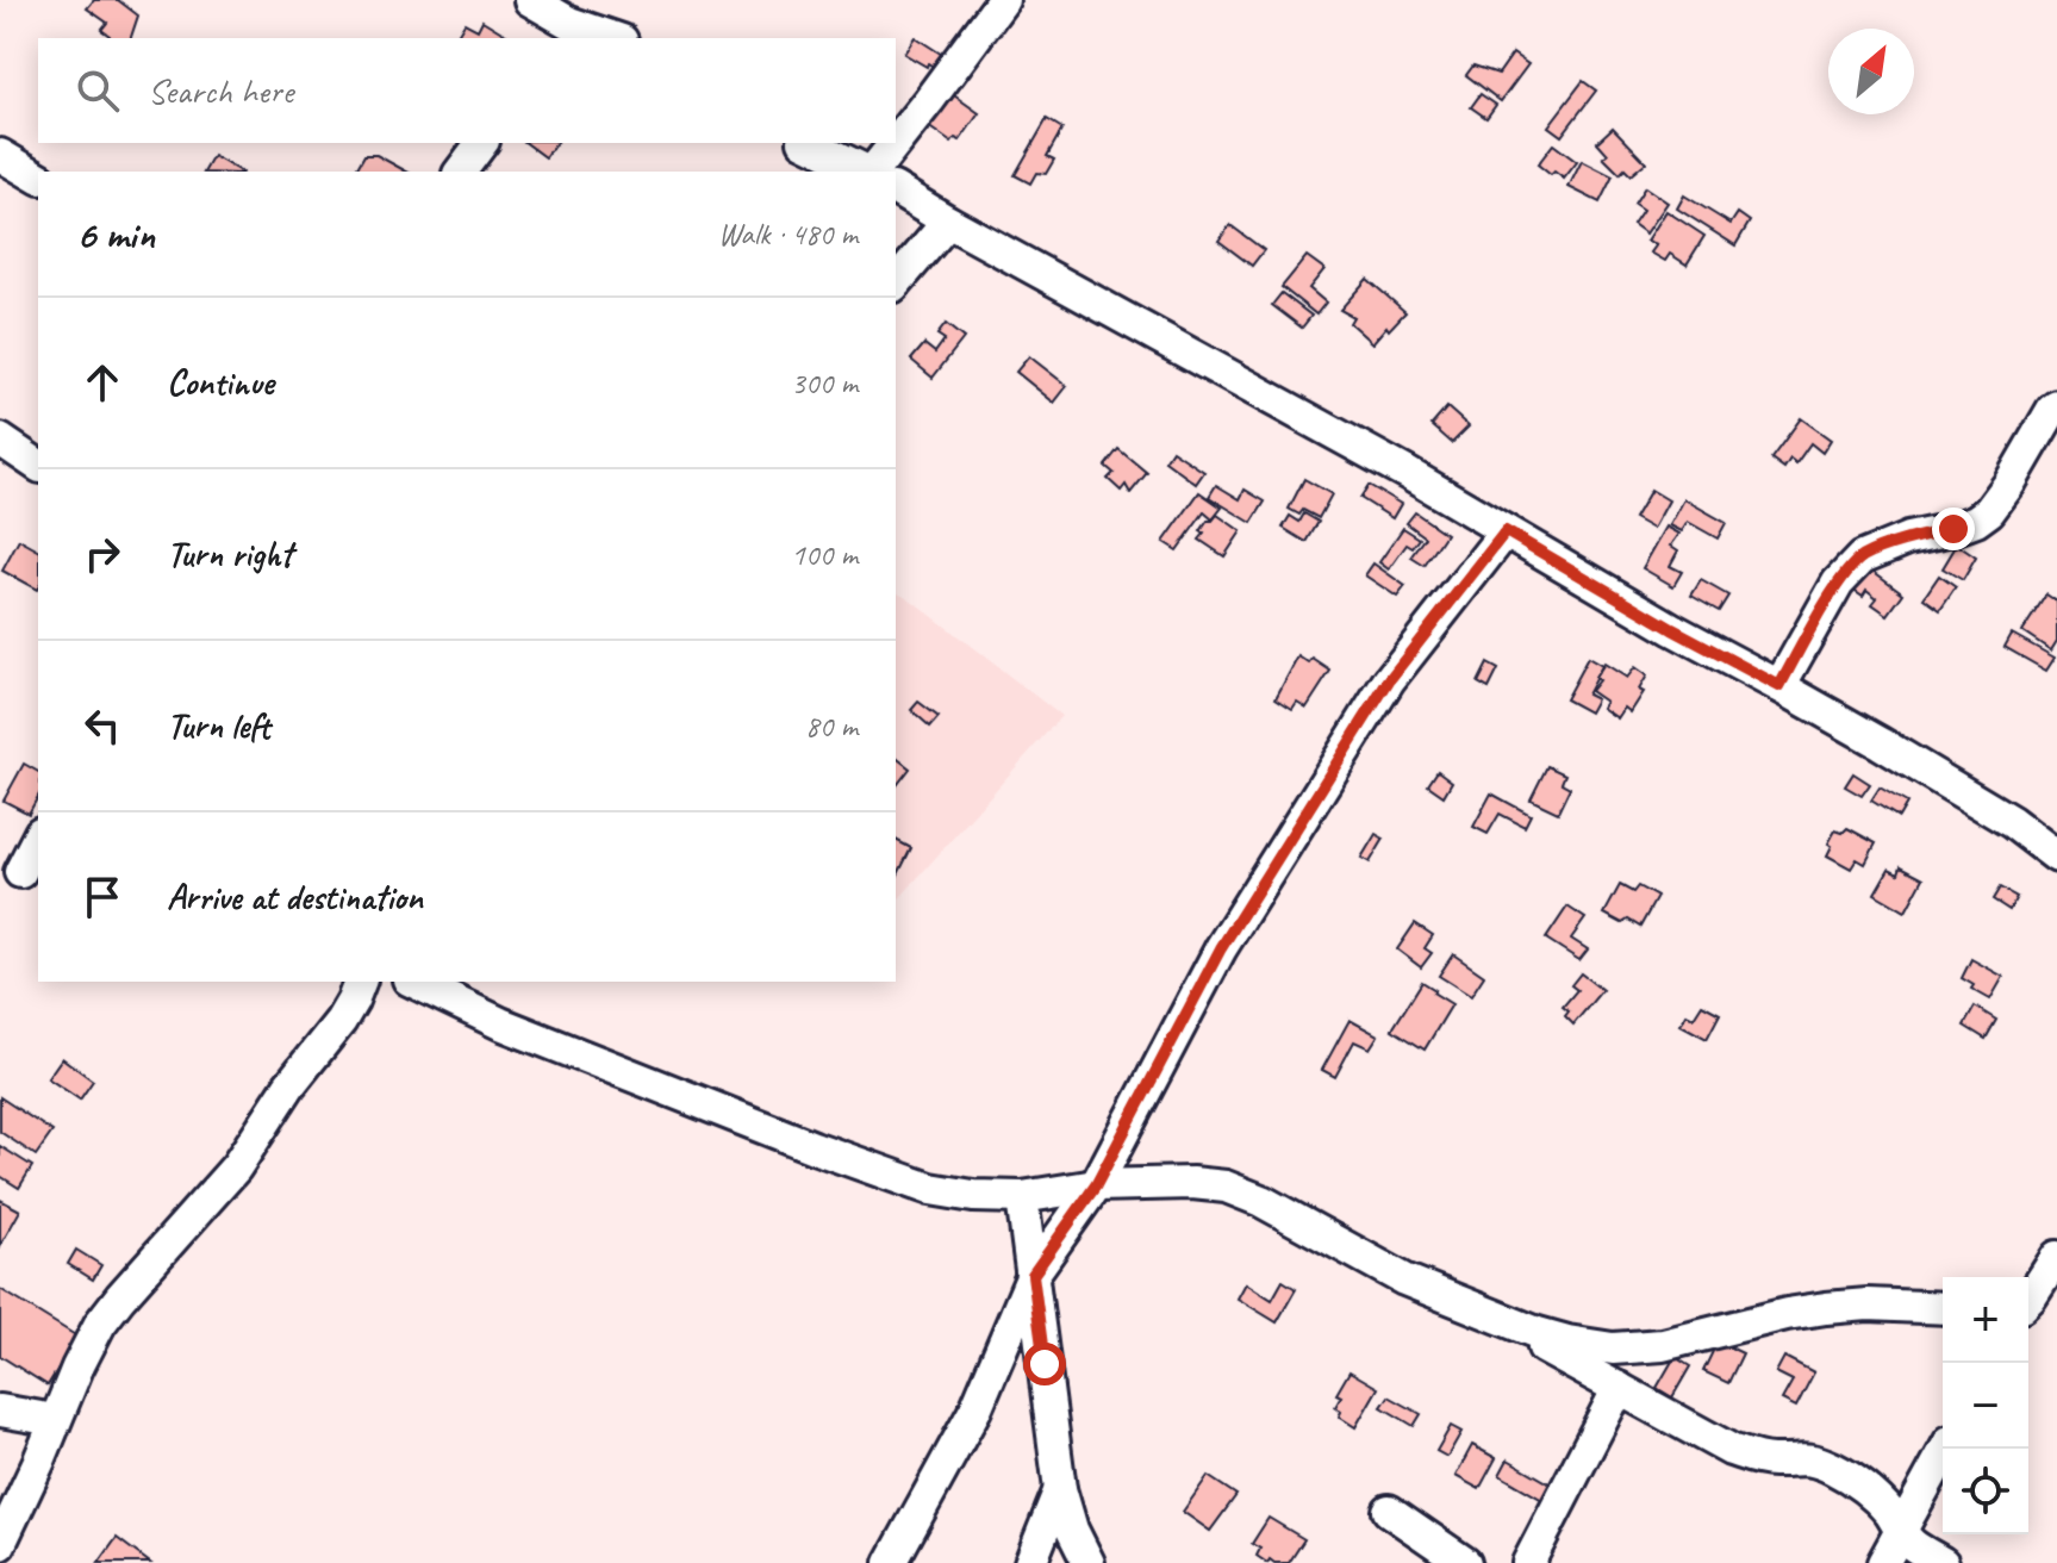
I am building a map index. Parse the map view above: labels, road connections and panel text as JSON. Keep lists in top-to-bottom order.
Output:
{
  "north": "top right",
  "page": {
    "search": "Search here",
    "heading": ["6 min", "Walk · 480 m"],
    "list": [
      ["Continue", "300 m"],
      ["Turn right", "100 m"],
      ["Turn left", "80 m"],
      "Arrive at destination"
    ],
    "map_buttons": ["+", "−"]
  }
}
